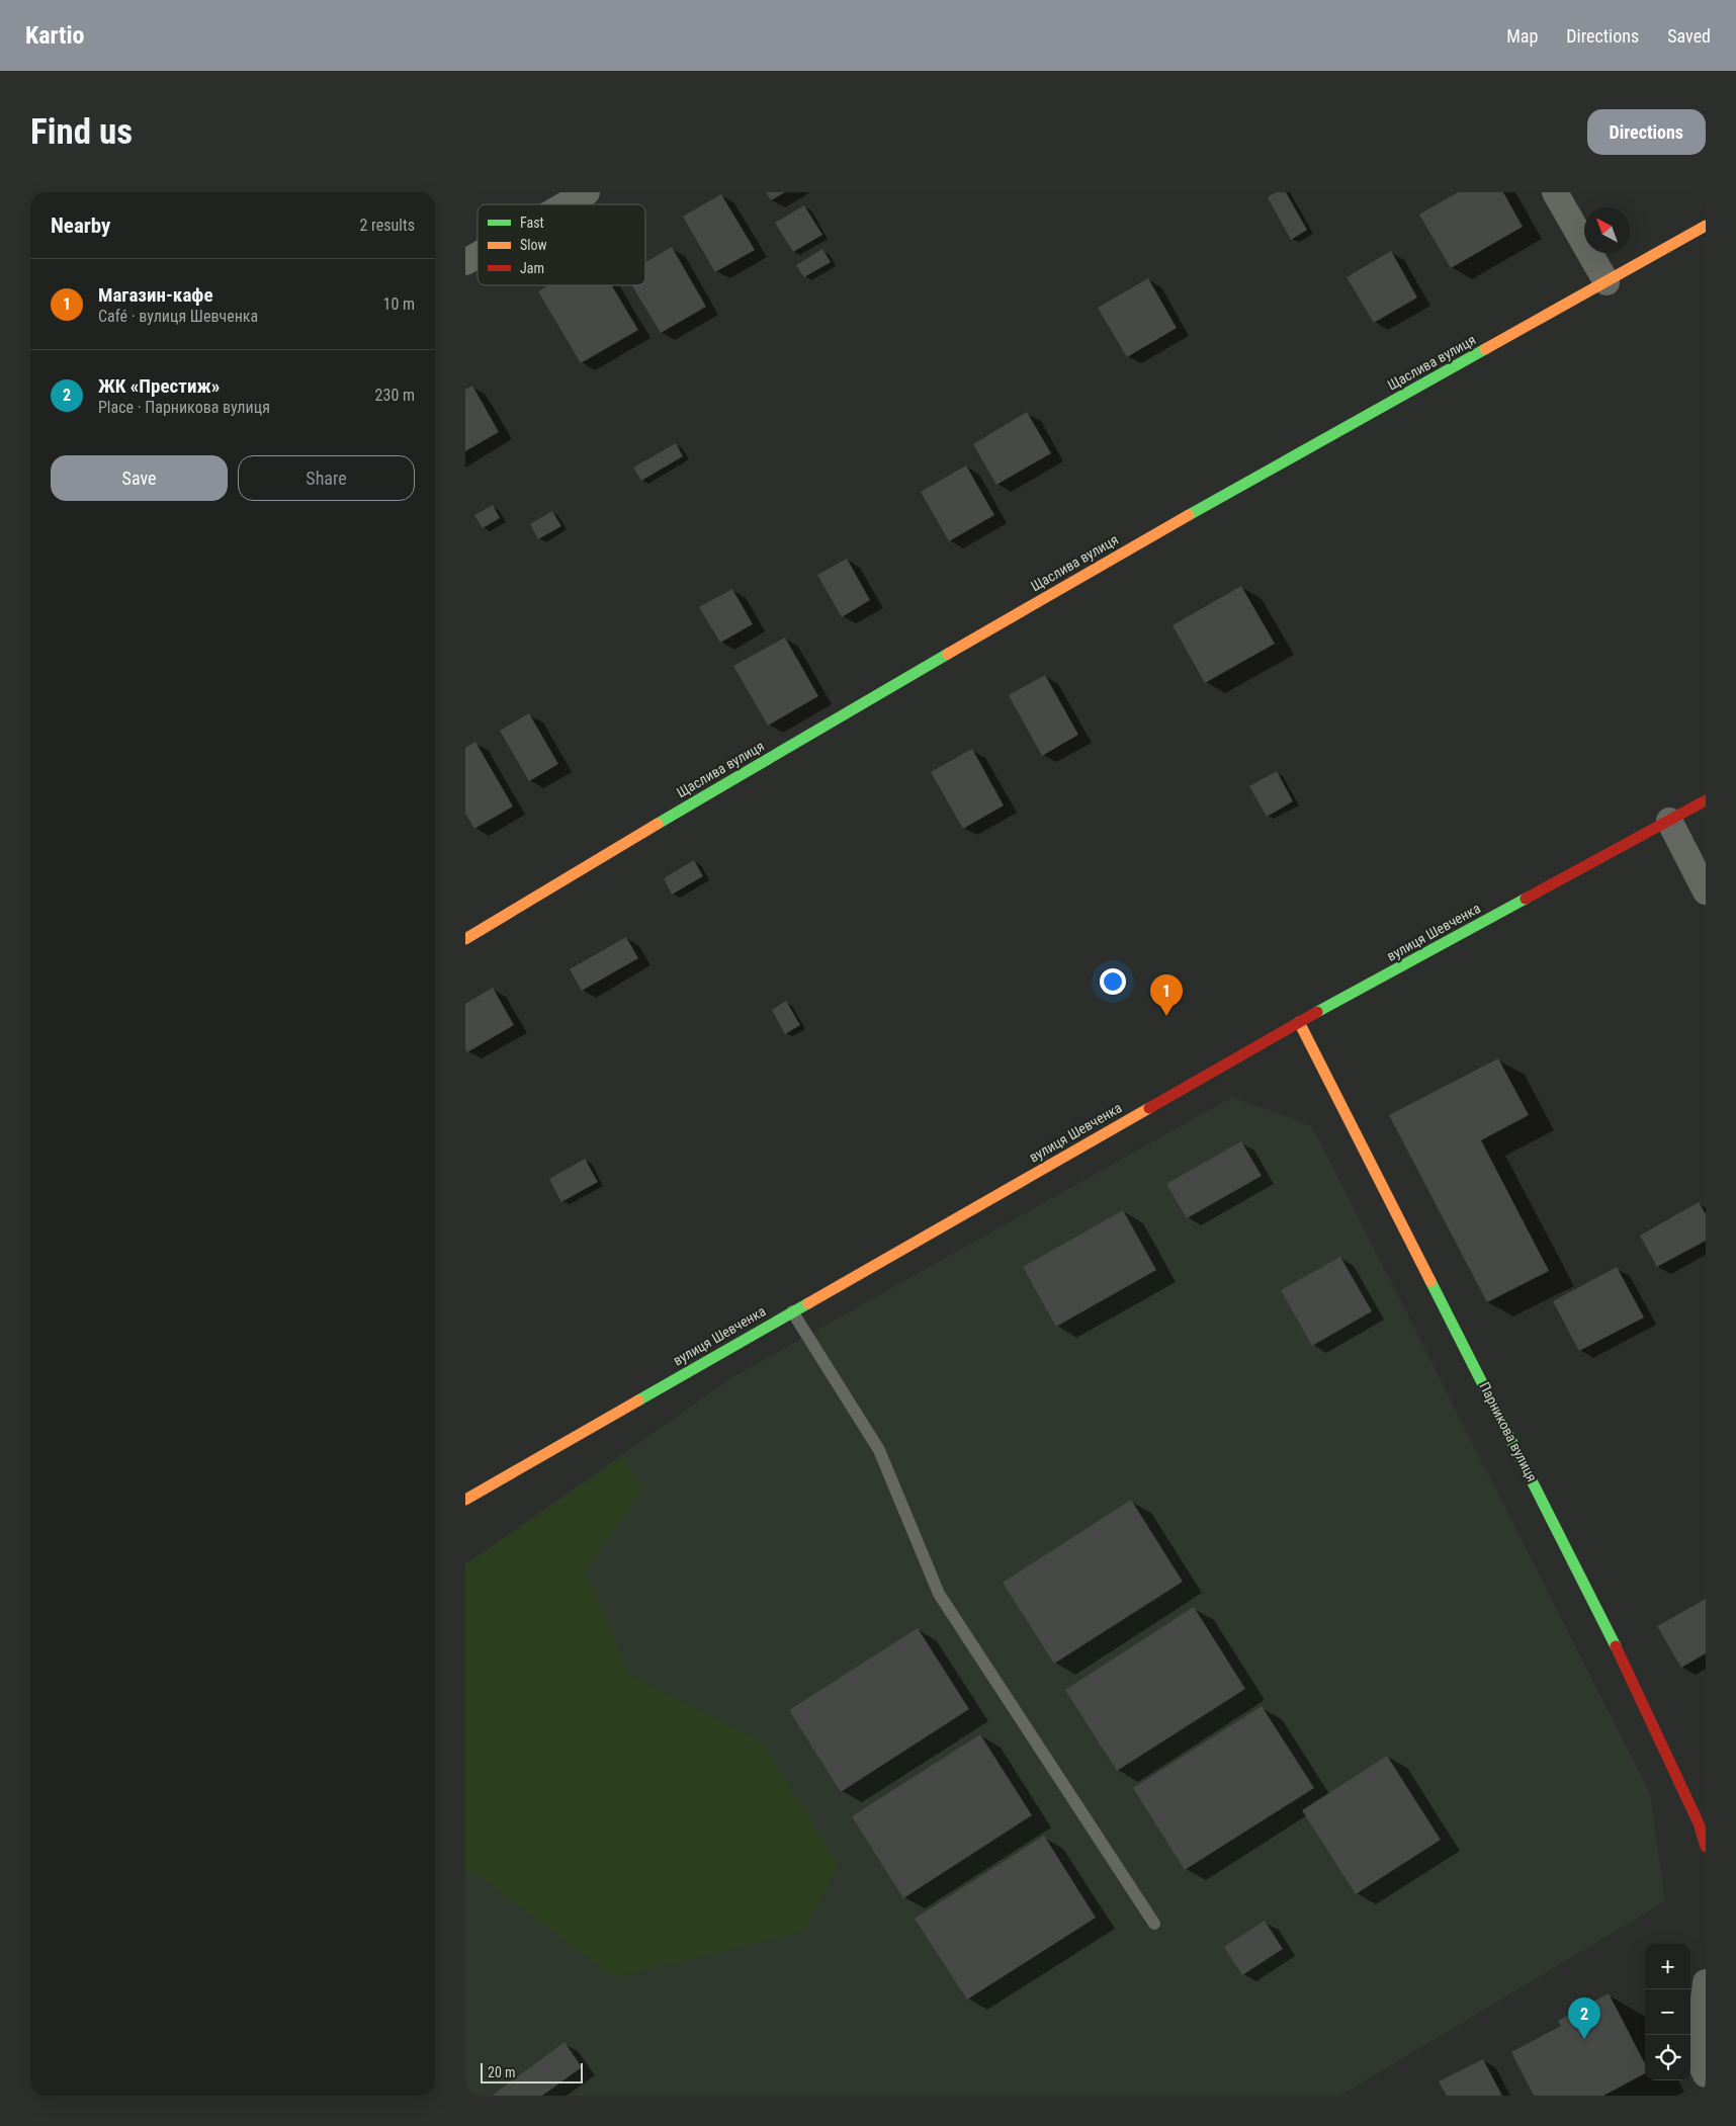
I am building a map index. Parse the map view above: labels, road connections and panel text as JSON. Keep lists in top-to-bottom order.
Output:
{
  "streets": {
    "street": ["Щаслива вулиця", "вулиця Шевченка", "Парникова вулиця"]
  },
  "crossings": [
    ["вулиця Шевченка", "Парникова вулиця"]
  ],
  "legend": ["Fast", "Slow", "Jam"],
  "scale_bar": "20 m",
  "north": "top left",
  "page": {
    "header": "Kartio",
    "nav": ["Map", "Directions", "Saved"],
    "buttons": [
      "Directions",
      ["Save", "Share"]
    ],
    "title": "Find us",
    "heading": ["Nearby", "2 results"],
    "list": [
      {
        "mark": "1",
        "name": "Магазин-кафе",
        "note": "Café · вулиця Шевченка",
        "value": "10 m"
      },
      {
        "mark": "2",
        "name": "ЖК «Престиж»",
        "note": "Place · Парникова вулиця",
        "value": "230 m"
      }
    ],
    "pins": ["1", "2"],
    "map_buttons": ["+", "−"],
    "scale": "20 m"
  }
}
